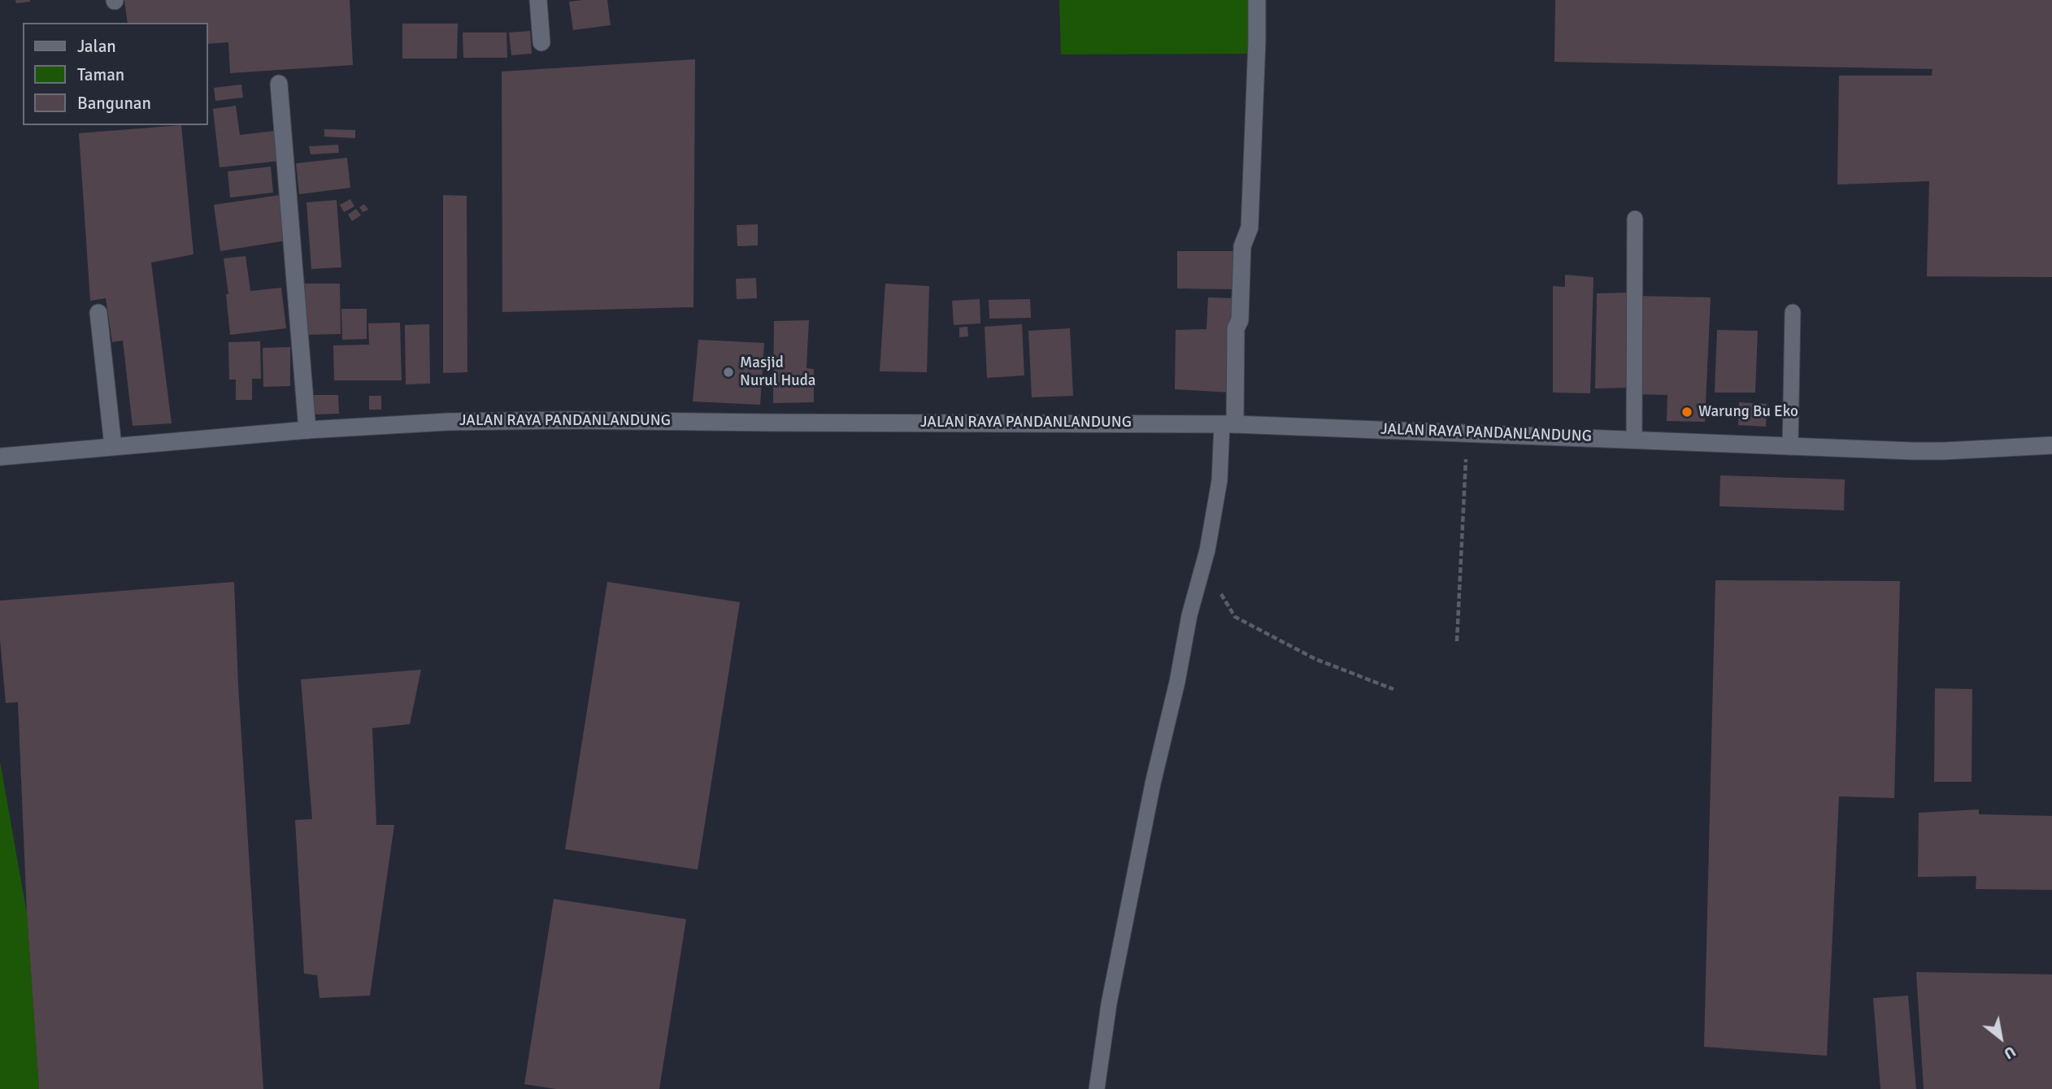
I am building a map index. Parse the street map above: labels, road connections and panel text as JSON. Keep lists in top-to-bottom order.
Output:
{
  "streets": {
    "street": ["JALAN RAYA PANDANLANDUNG"]
  },
  "places": ["Masjid Nurul Huda", "Warung Bu Eko"],
  "legend": ["Jalan", "Taman", "Bangunan"],
  "north": "bottom right"
}
